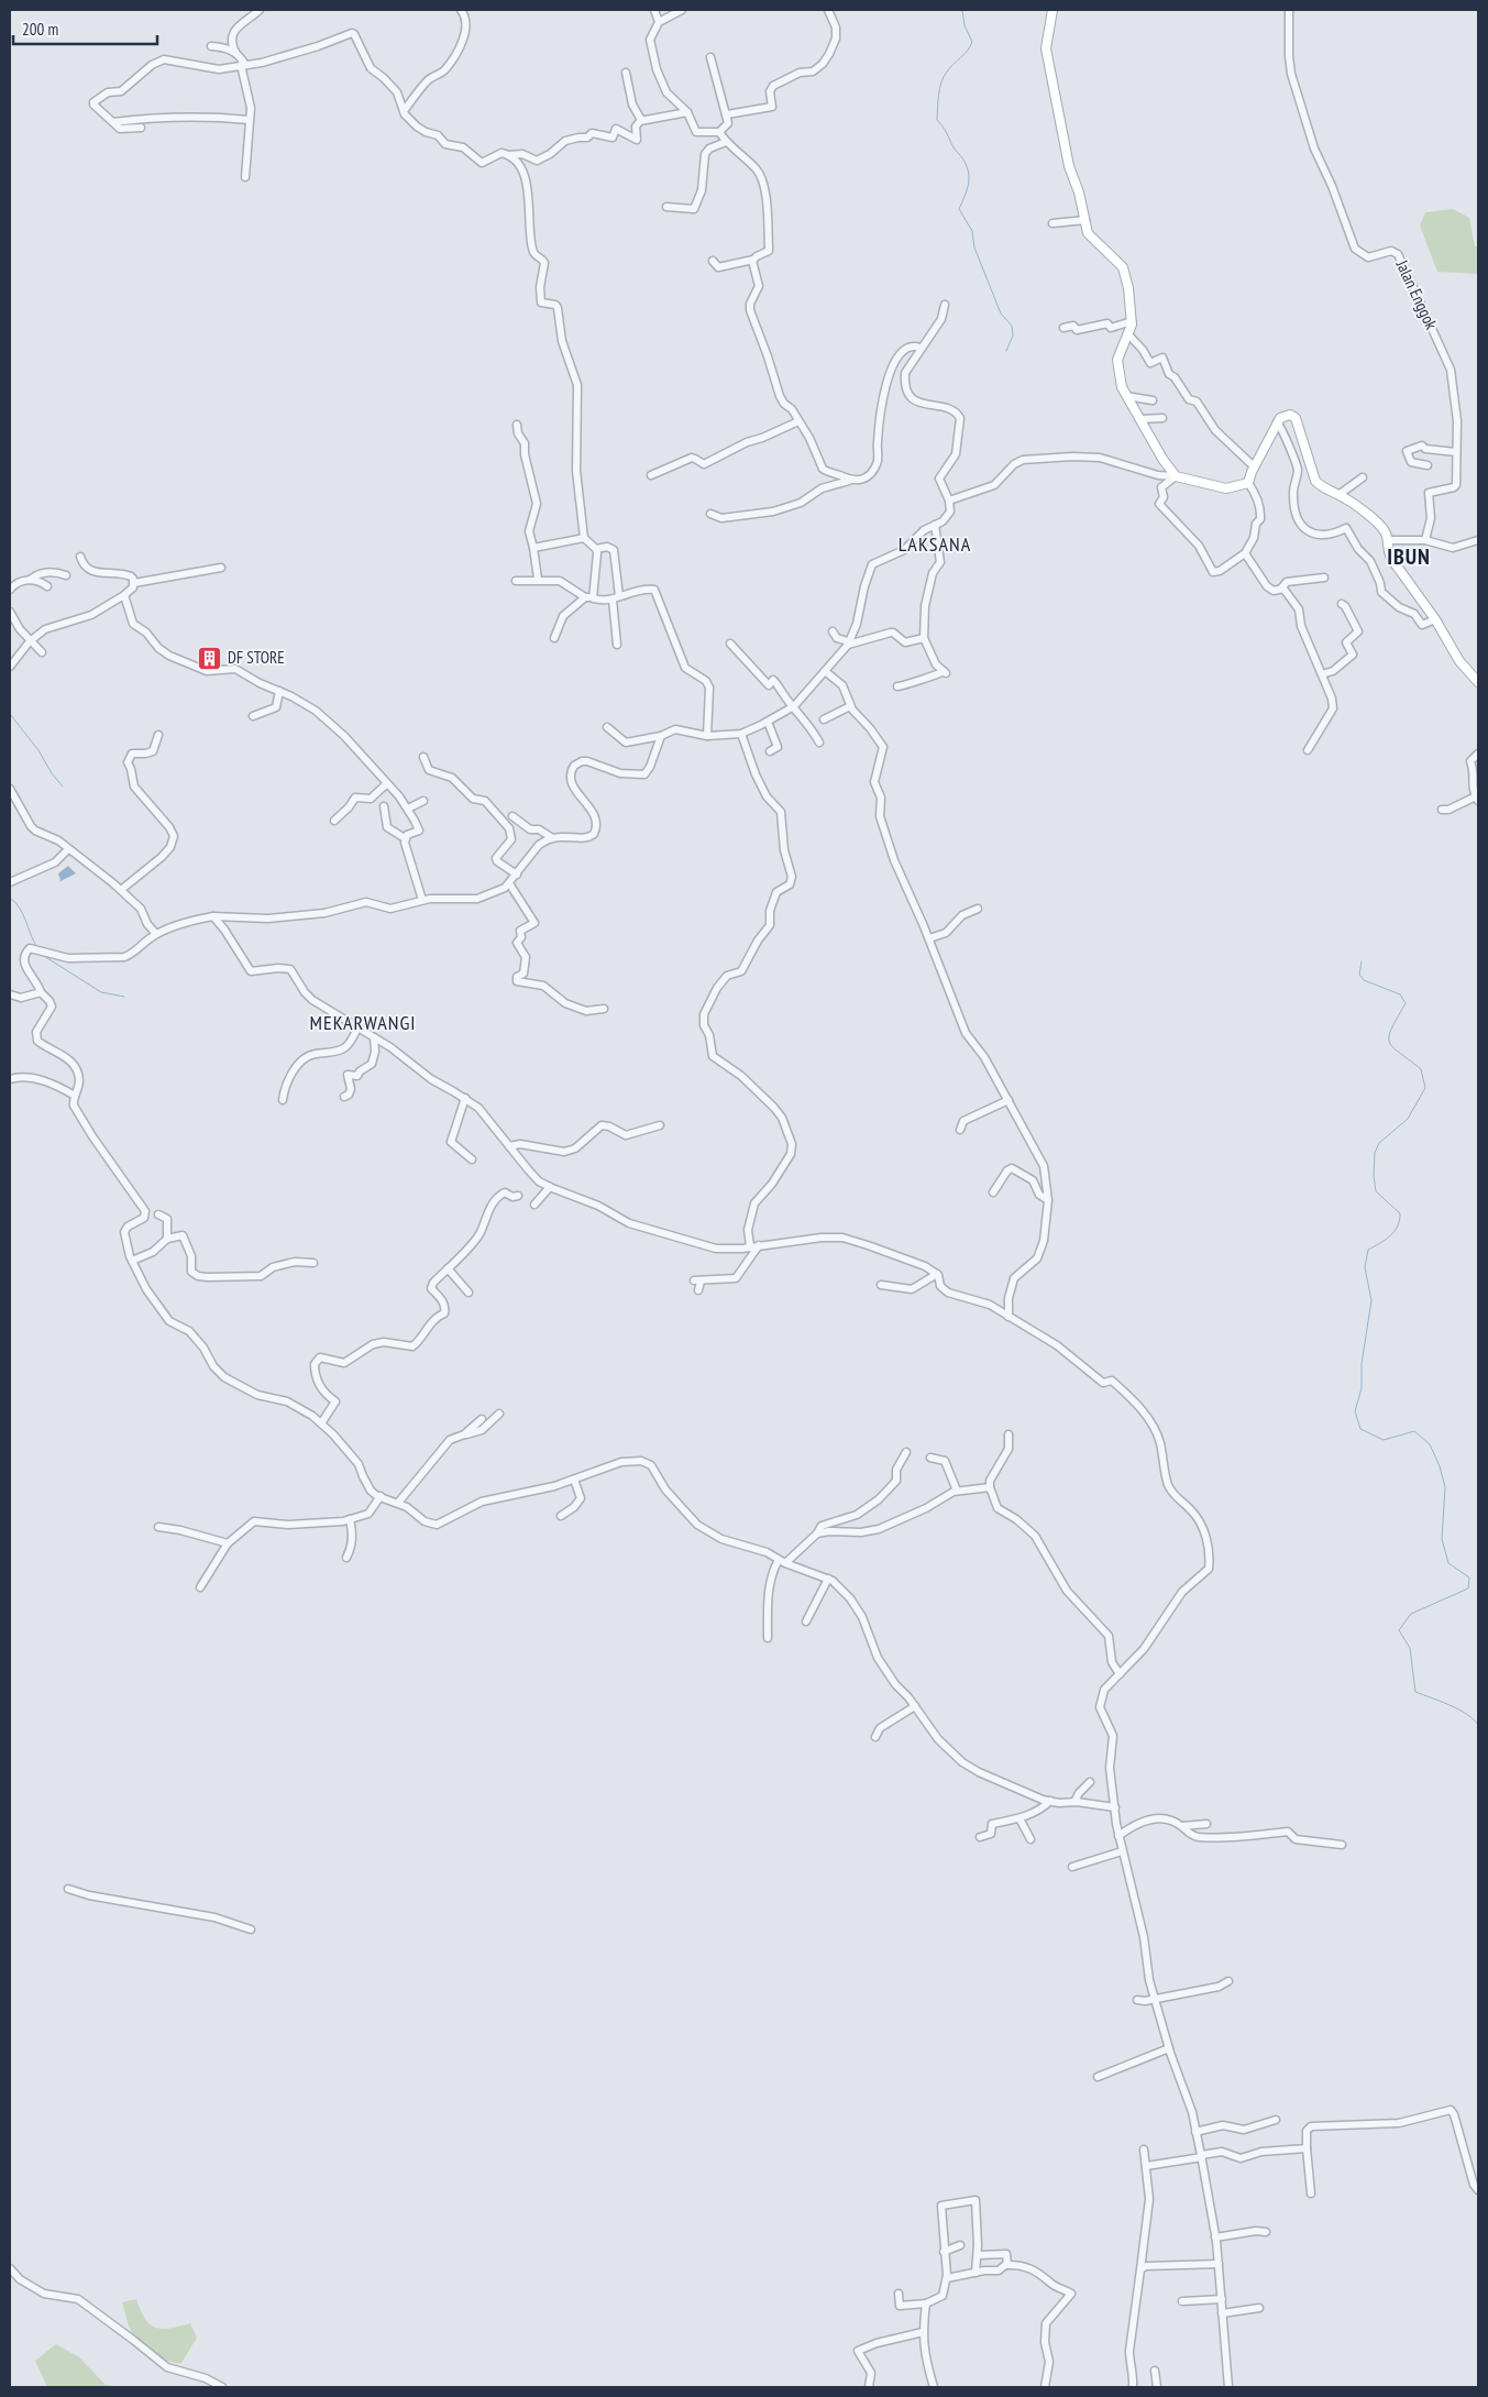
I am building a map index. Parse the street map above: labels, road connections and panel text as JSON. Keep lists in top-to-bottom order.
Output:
{
  "streets": {
    "street": ["Jalan Enggok"]
  },
  "districts": ["LAKSANA", "IBUN", "MEKARWANGI"],
  "places": {
    "building": ["DF STORE"]
  },
  "scale_bar": "200 m"
}
